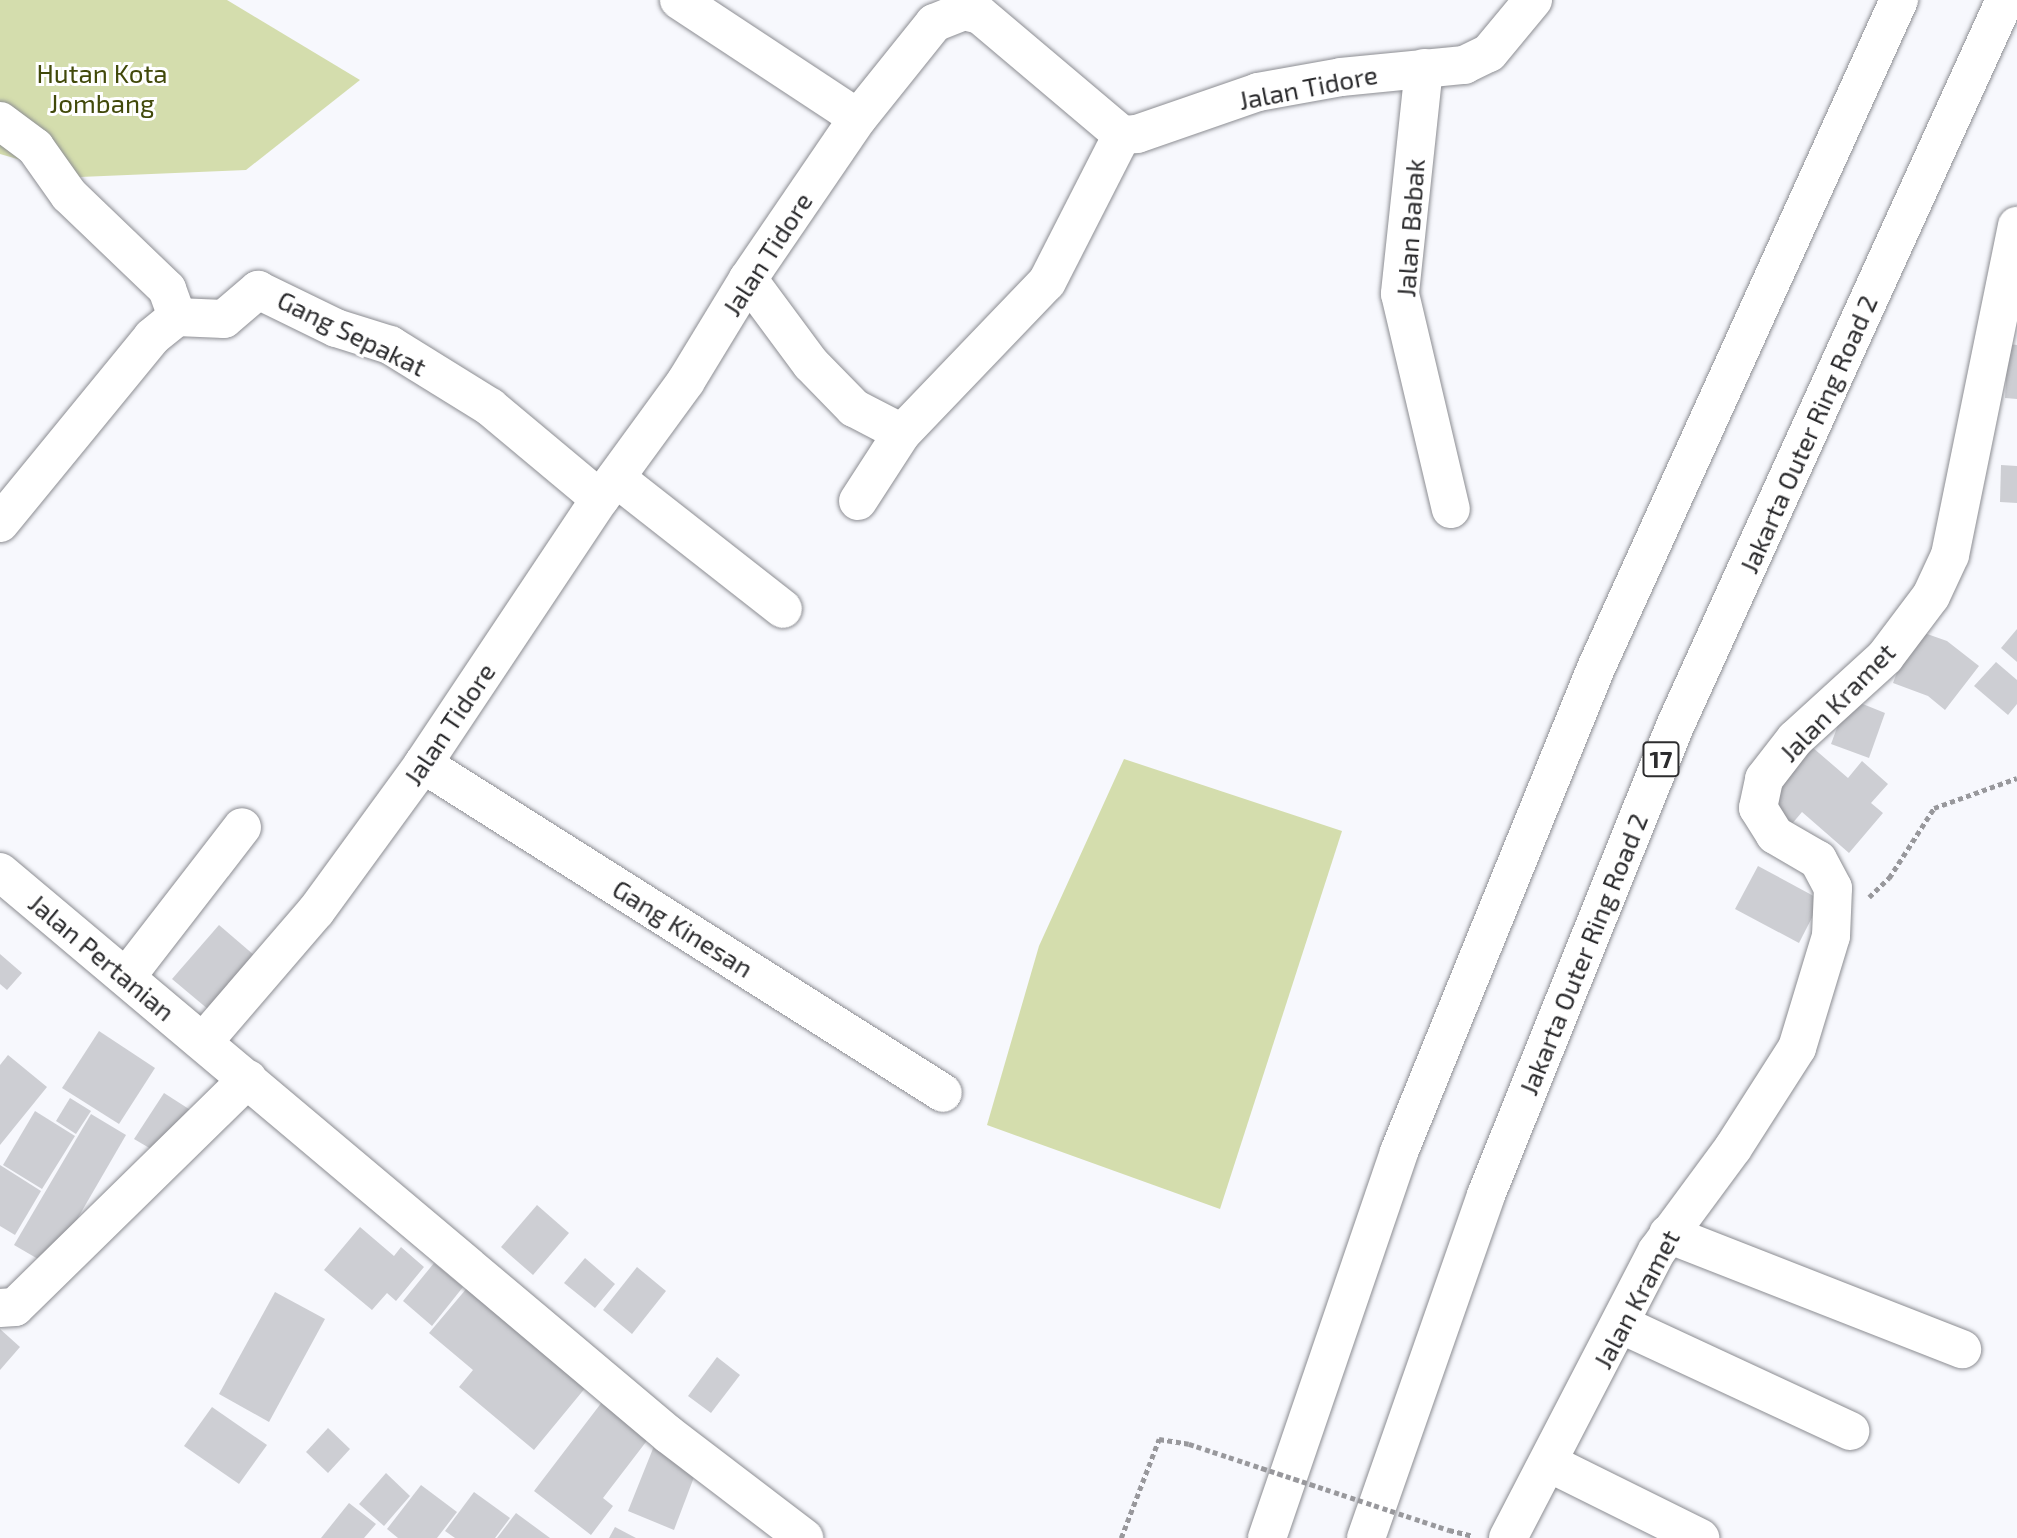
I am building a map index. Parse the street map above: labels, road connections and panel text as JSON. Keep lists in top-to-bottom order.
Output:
{
  "streets": {
    "main road": [
      "Jalan Tidore",
      "Jalan Babak",
      "Gang Sepakat",
      "Jakarta Outer Ring Road 2",
      "Jalan Kramet",
      "17",
      "Gang Kinesan",
      "Jalan Pertanian"
    ]
  },
  "crossings": [
    ["Jalan Tidore", "Jalan Babak"],
    ["Jalan Tidore", "Gang Sepakat"],
    ["Jalan Tidore", "Gang Kinesan"],
    ["Jalan Tidore", "Jalan Pertanian"]
  ],
  "parks": ["Hutan Kota Jombang"]
}
